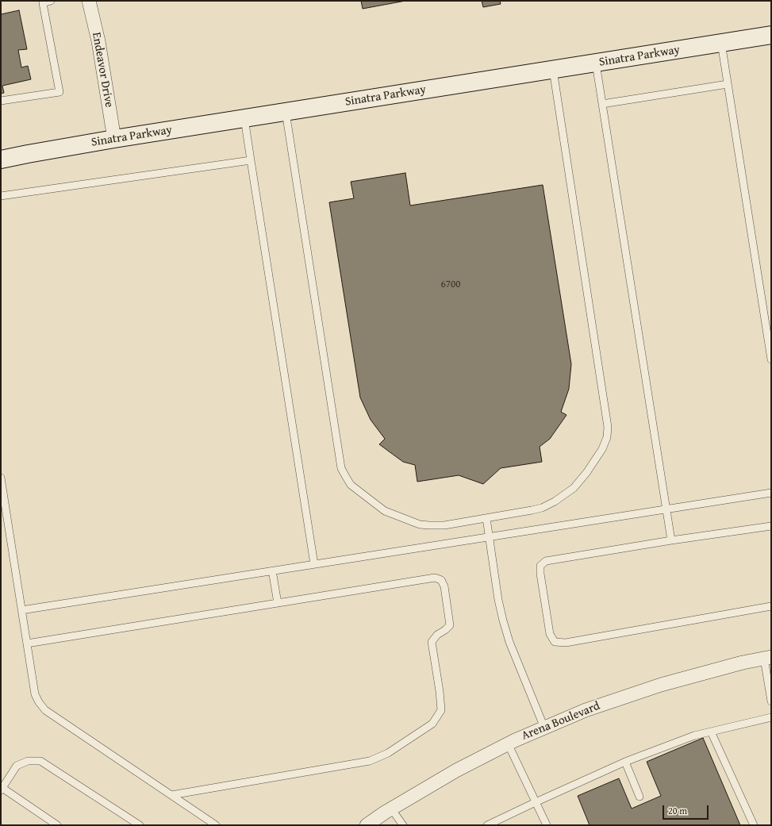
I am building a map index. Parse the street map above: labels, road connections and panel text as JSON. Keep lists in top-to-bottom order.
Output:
{
  "streets": {
    "street": ["Sinatra Parkway", "Endeavor Drive", "Arena Boulevard"]
  },
  "crossings": [
    ["Sinatra Parkway", "Endeavor Drive"]
  ],
  "house_numbers": ["6700"],
  "scale_bar": "20 m"
}
